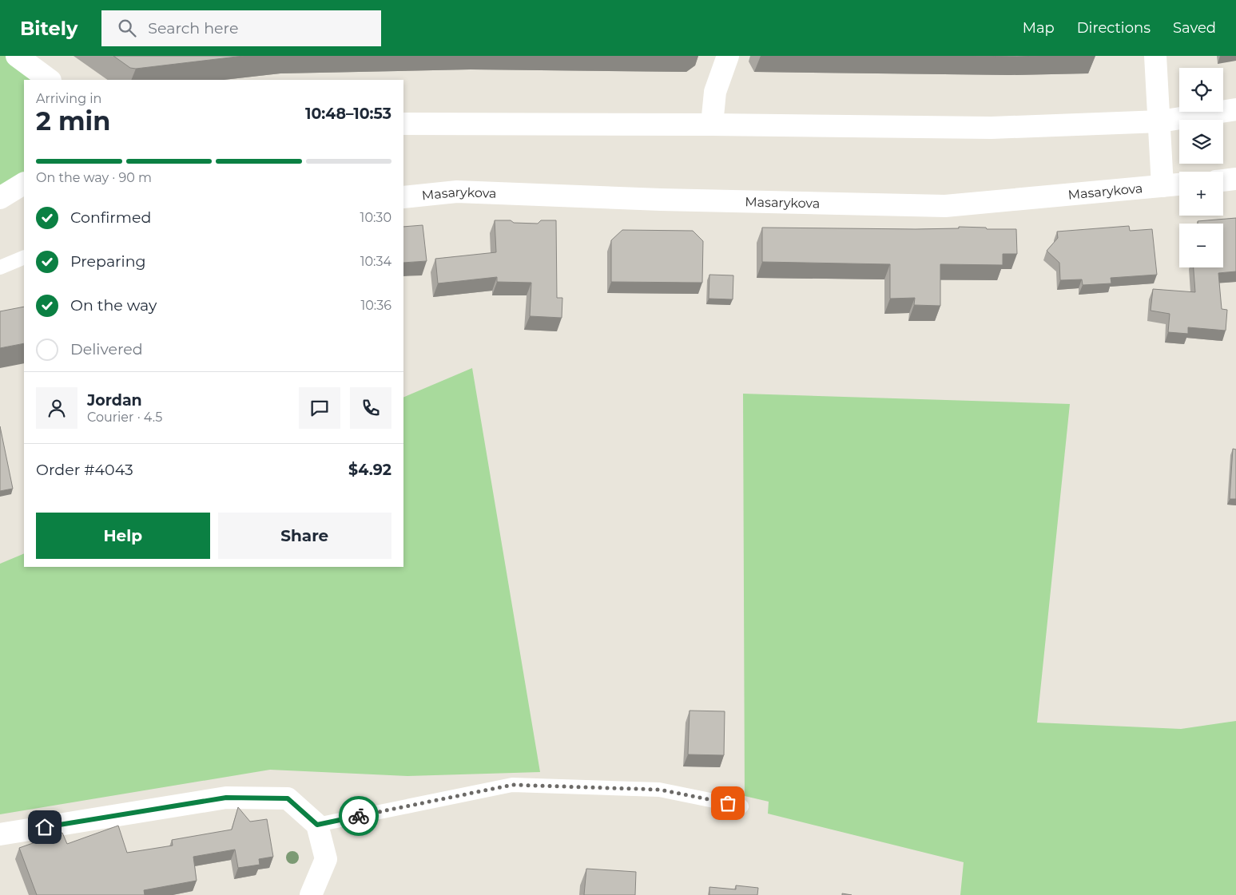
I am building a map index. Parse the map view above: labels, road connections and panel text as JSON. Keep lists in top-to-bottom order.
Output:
{
  "streets": {
    "street": ["Masarykova"]
  },
  "page": {
    "header": "Bitely",
    "search": "Search here",
    "nav": ["Map", "Directions", "Saved"],
    "map_buttons": ["+", "−"],
    "heading": ["2 min", "Arriving in", "10:48–10:53"],
    "panel": [
      "Jordan",
      "Courier · 4.5",
      "Order #4043",
      "$4.92"
    ],
    "bar": "On the way · 90 m",
    "list": [
      ["Confirmed", "10:30"],
      ["Preparing", "10:34"],
      ["On the way", "10:36"],
      "Delivered"
    ],
    "buttons": ["Help", "Share"]
  }
}
